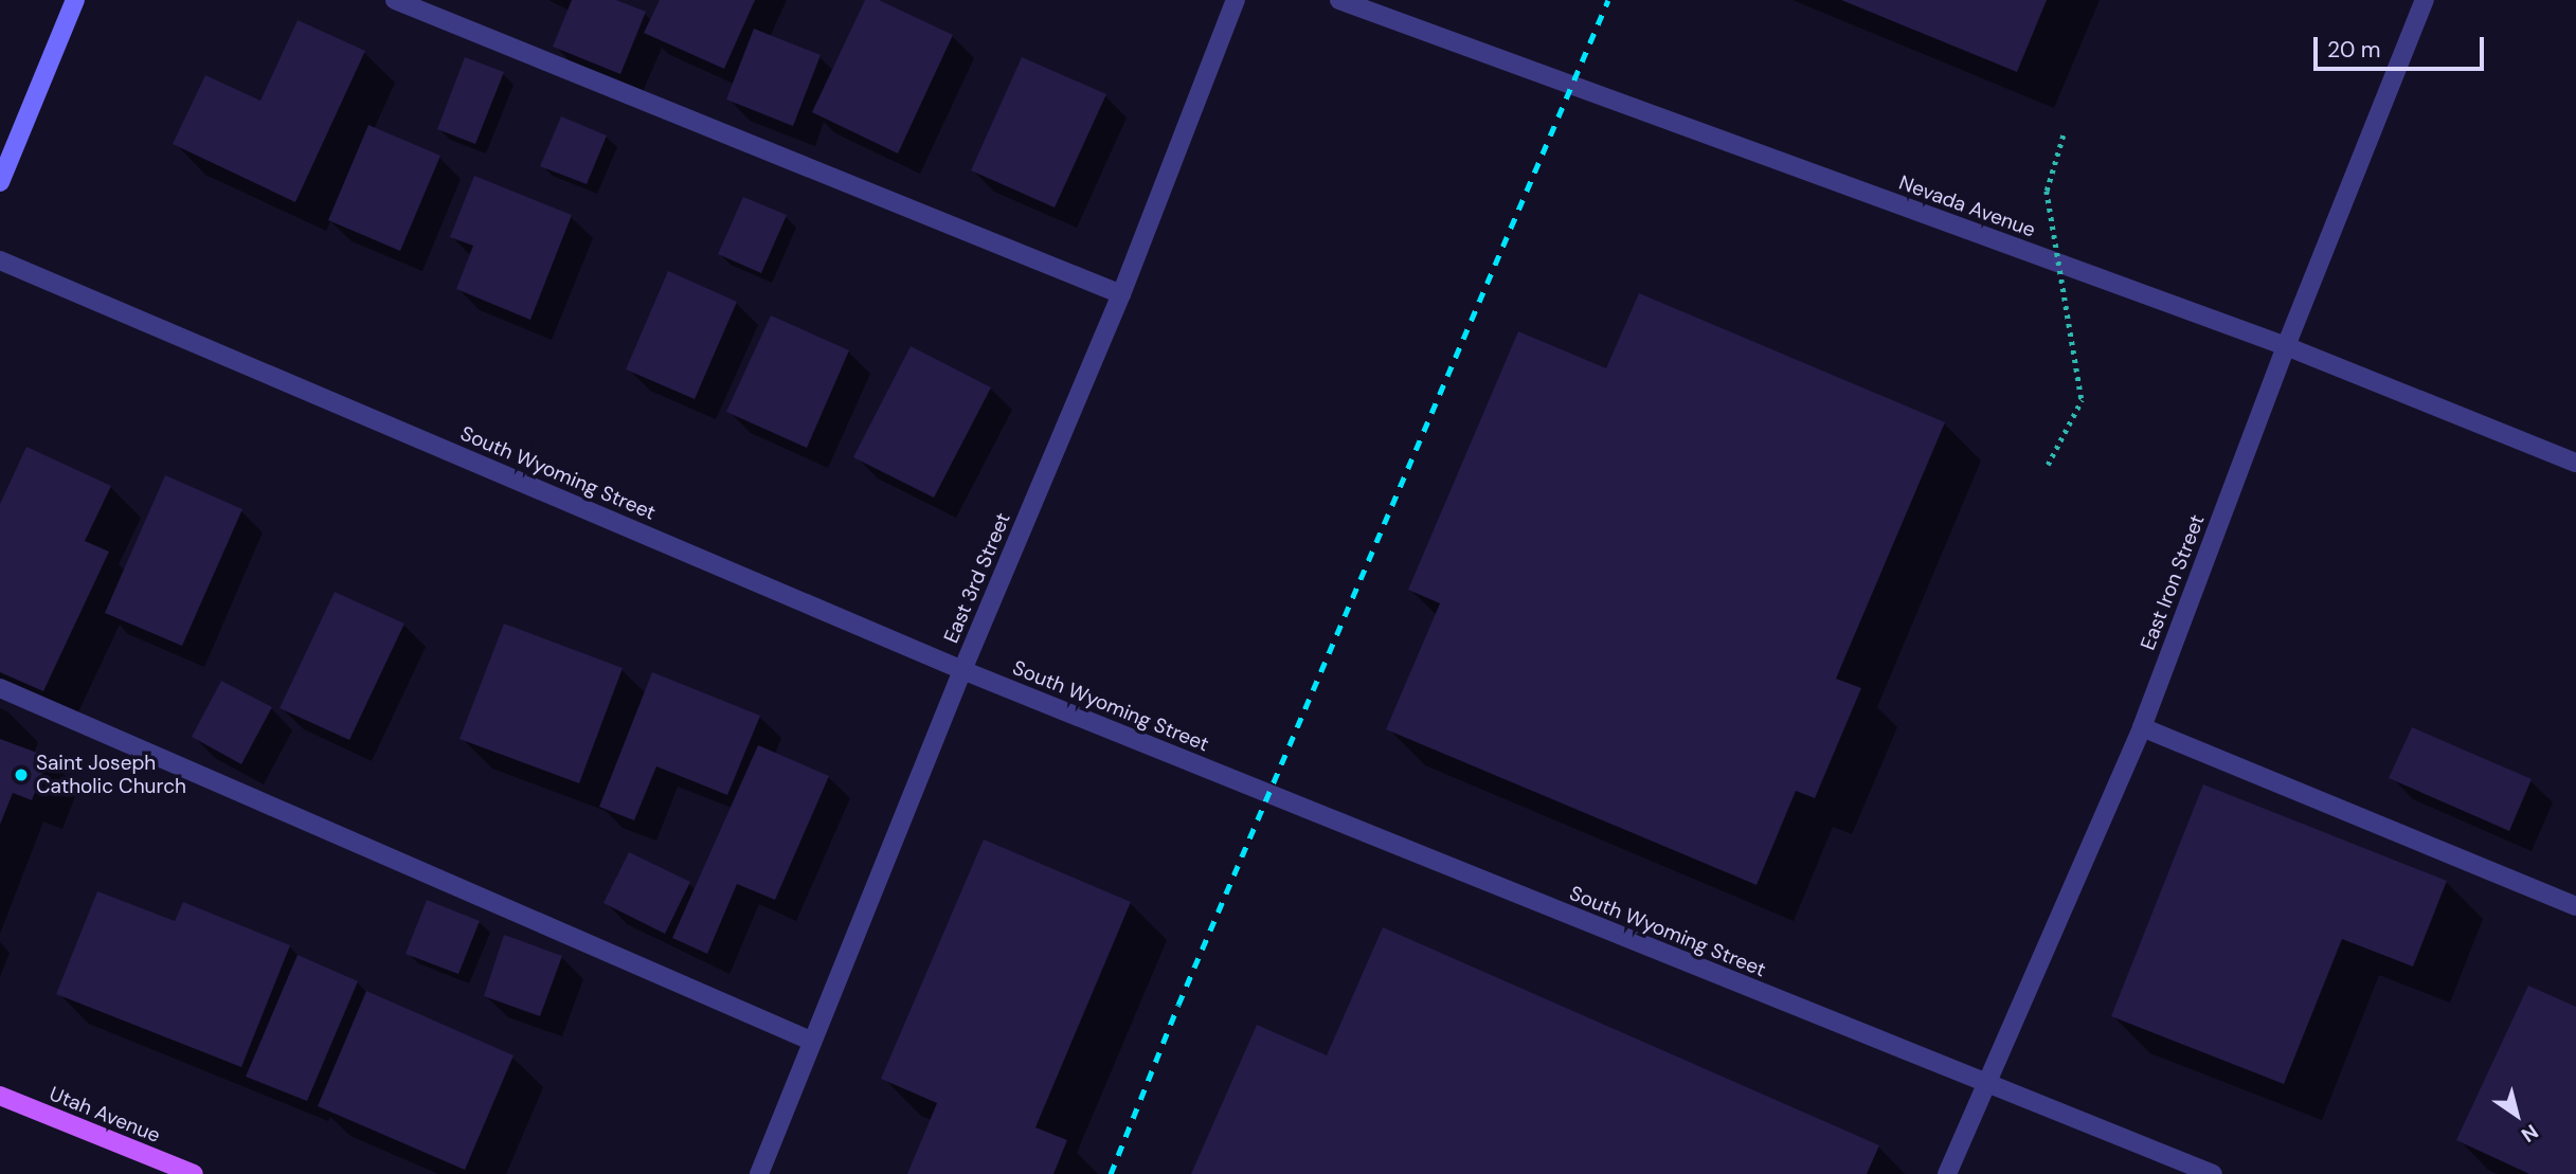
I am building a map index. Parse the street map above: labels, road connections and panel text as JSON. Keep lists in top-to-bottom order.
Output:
{
  "streets": {
    "main road": ["Utah Avenue"],
    "street": [
      "Nevada Avenue",
      "South Wyoming Street",
      "East 3rd Street",
      "East Iron Street"
    ]
  },
  "crossings": [
    ["Nevada Avenue", "East Iron Street"],
    ["South Wyoming Street", "East 3rd Street"],
    ["South Wyoming Street", "East Iron Street"]
  ],
  "places": ["Saint Joseph Catholic Church"],
  "scale_bar": "20 m",
  "north": "bottom right"
}
